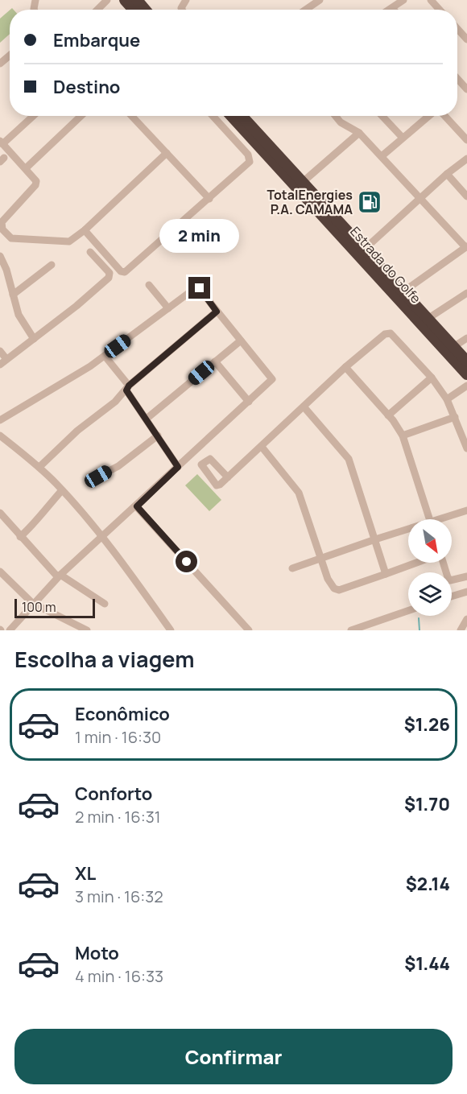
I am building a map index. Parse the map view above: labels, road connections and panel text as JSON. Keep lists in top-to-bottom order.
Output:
{
  "streets": {
    "highway": ["Estrada do Golfe"]
  },
  "places": {
    "fuel station": ["TotalEnergies P.A. CAMAMA"]
  },
  "scale_bar": "100 m",
  "north": "bottom right",
  "page": {
    "banner": ["Embarque", "Destino"],
    "bubble": "2 min",
    "scale": "100 m",
    "heading": "Escolha a viagem",
    "list": [
      {
        "name": "Econômico",
        "note": "1 min · 16:30",
        "value": "$1.26"
      },
      {
        "name": "Conforto",
        "note": "2 min · 16:31",
        "value": "$1.70"
      },
      {
        "name": "XL",
        "note": "3 min · 16:32",
        "value": "$2.14"
      },
      {
        "name": "Moto",
        "note": "4 min · 16:33",
        "value": "$1.44"
      }
    ],
    "buttons": "Confirmar"
  }
}
